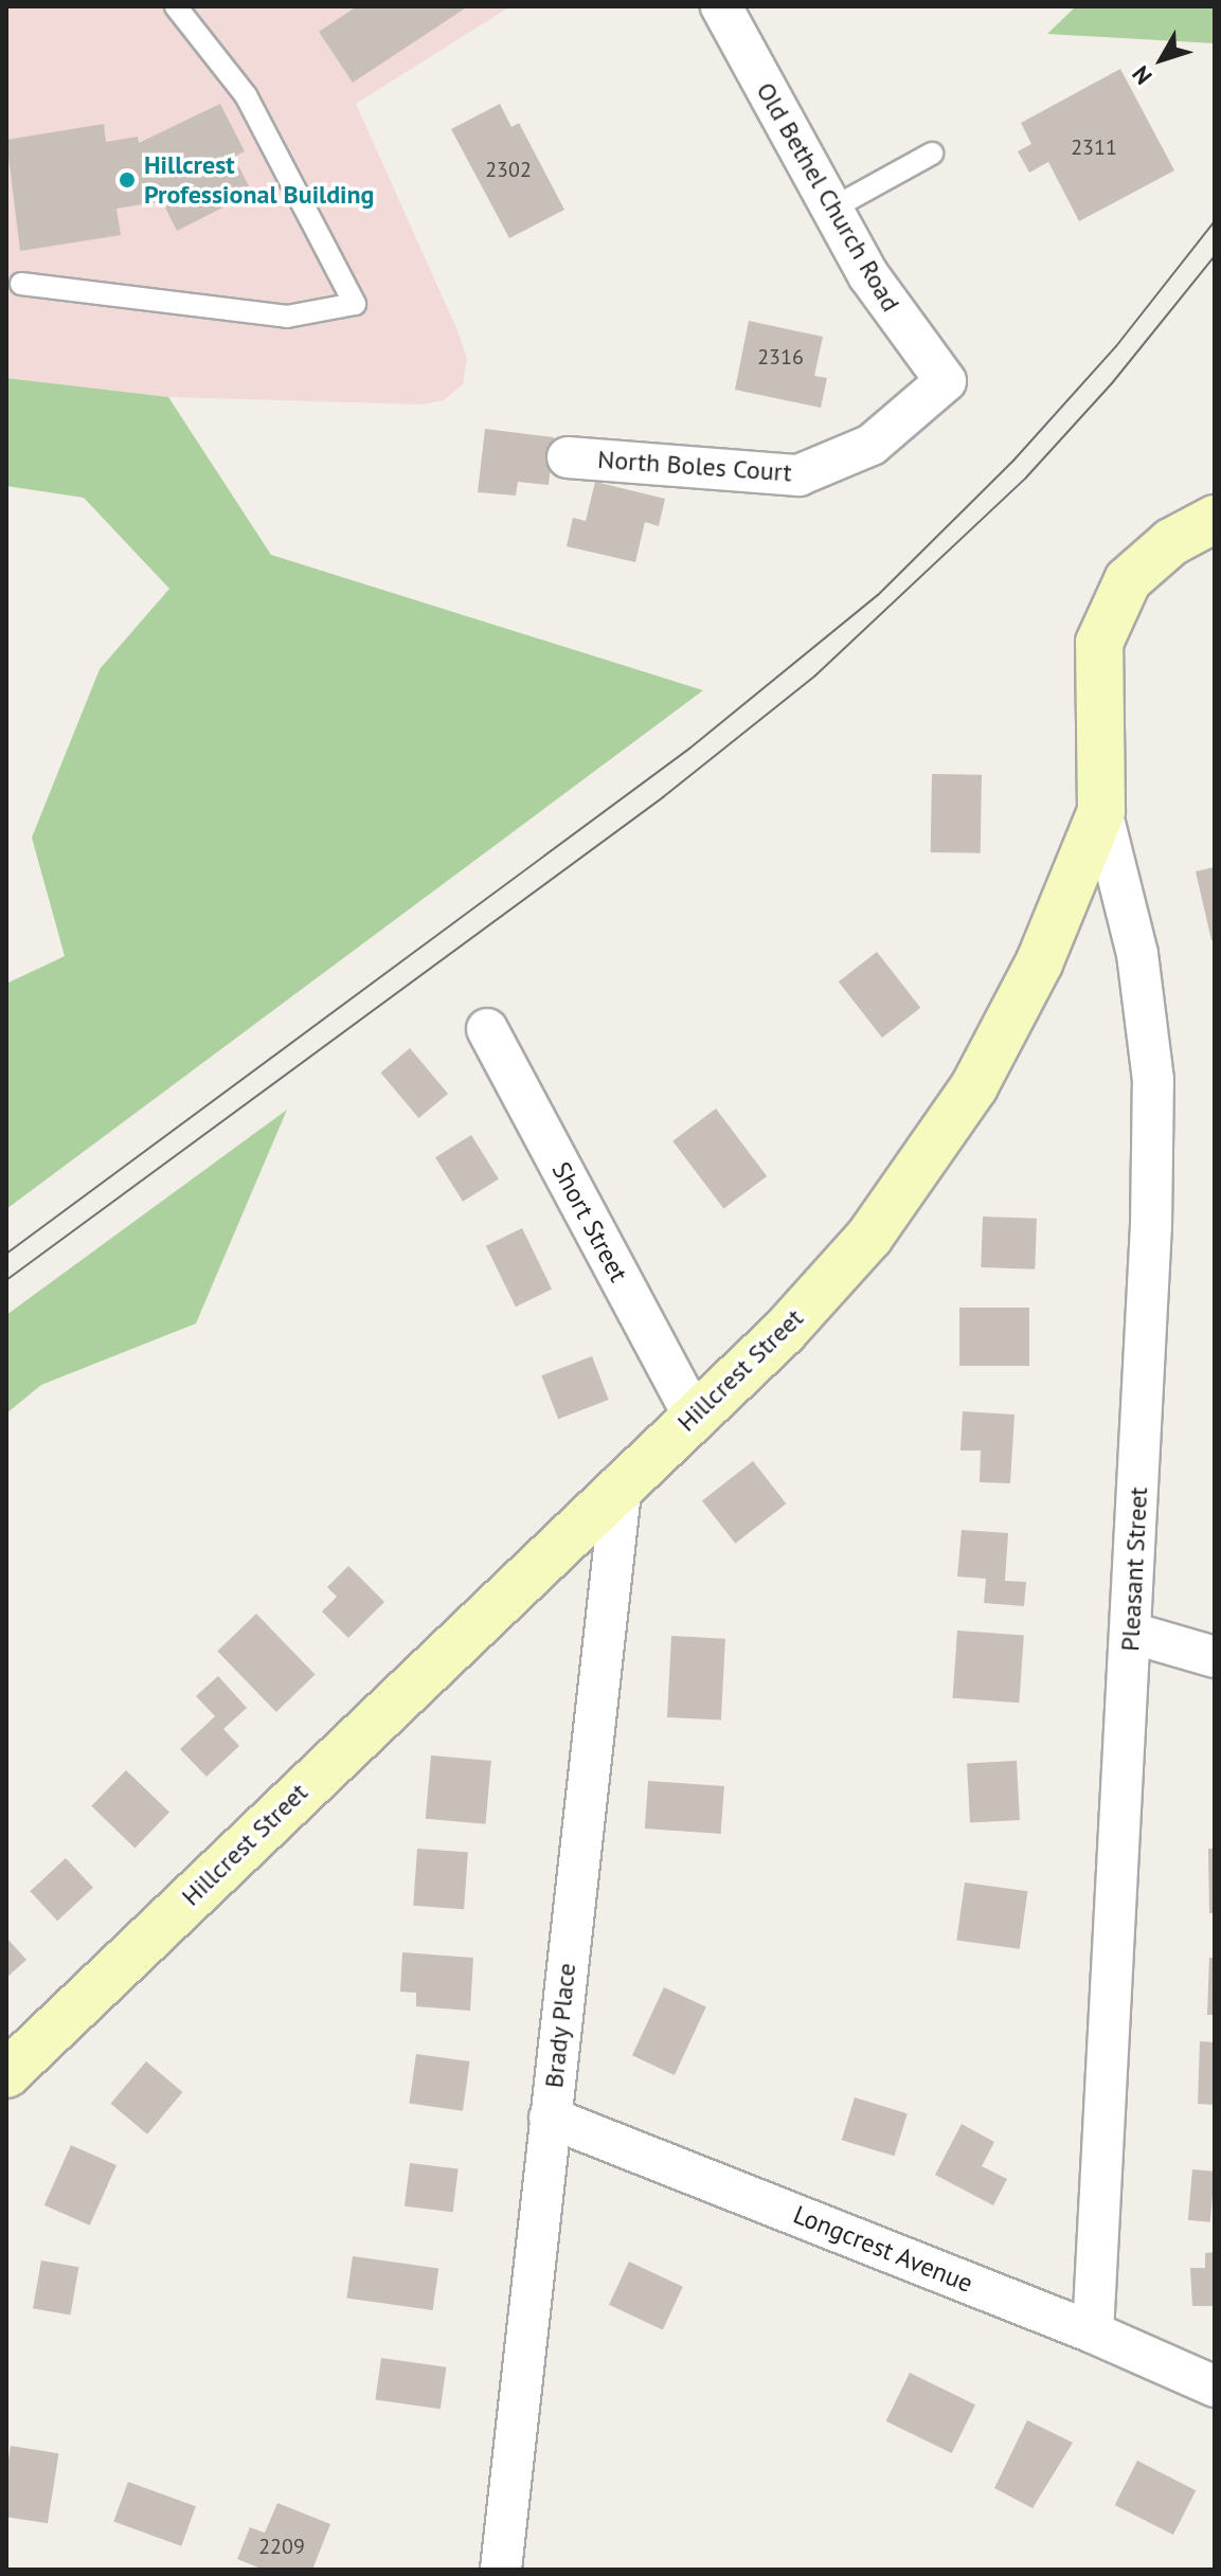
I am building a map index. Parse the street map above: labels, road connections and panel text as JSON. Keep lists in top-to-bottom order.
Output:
{
  "streets": {
    "street": [
      "Old Bethel Church Road",
      "North Boles Court",
      "Short Street",
      "Hillcrest Street",
      "Pleasant Street",
      "Brady Place",
      "Longcrest Avenue"
    ]
  },
  "crossings": [
    ["Old Bethel Church Road", "North Boles Court"],
    ["Short Street", "Hillcrest Street"],
    ["Hillcrest Street", "Pleasant Street"],
    ["Hillcrest Street", "Brady Place"],
    ["Pleasant Street", "Longcrest Avenue"],
    ["Brady Place", "Longcrest Avenue"]
  ],
  "places": ["Hillcrest Professional Building"],
  "house_numbers": [
    "2311",
    "2302",
    "2316",
    "2209"
  ],
  "north": "bottom left"
}
